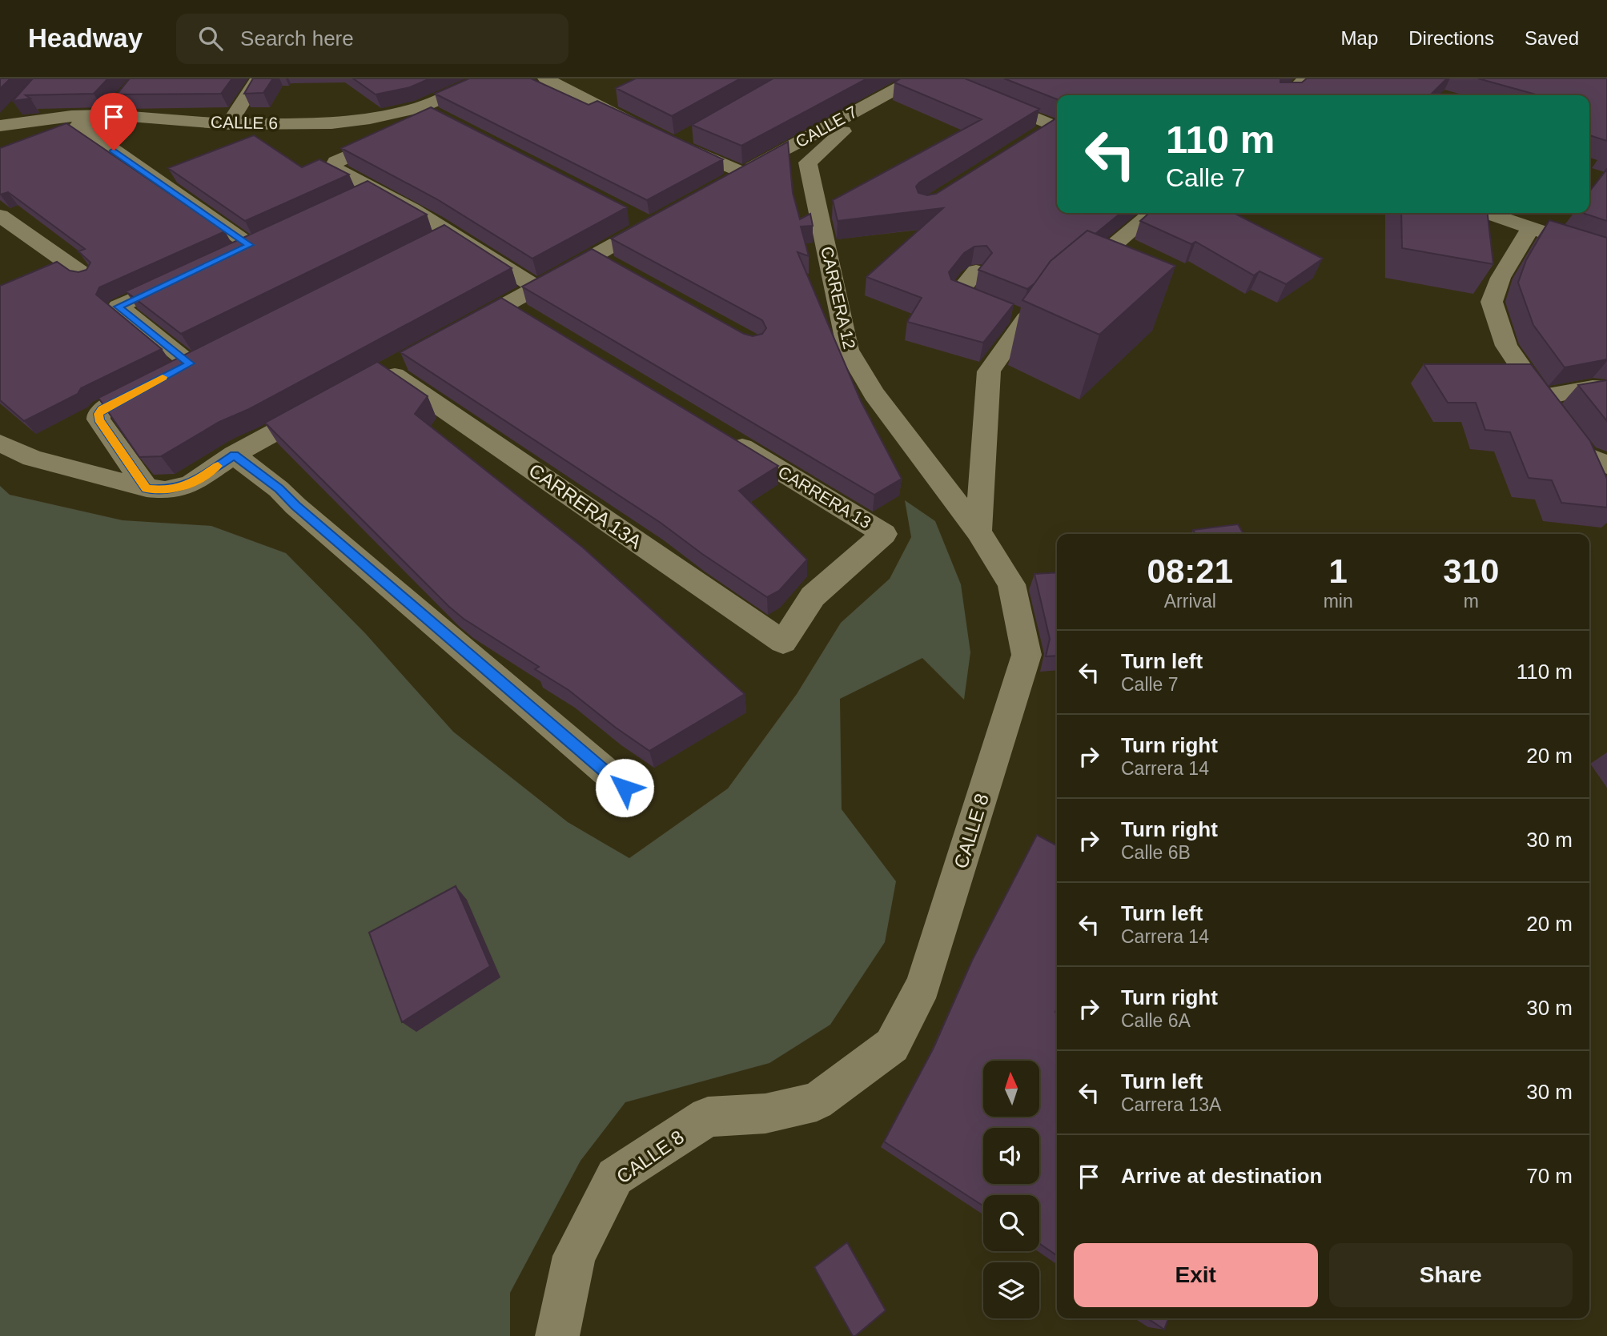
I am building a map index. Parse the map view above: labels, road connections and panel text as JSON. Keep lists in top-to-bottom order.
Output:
{
  "streets": {
    "street": [
      "CALLE 6",
      "CALLE 7",
      "CARRERA 12",
      "CARRERA 13",
      "CARRERA 13A",
      "CALLE 8"
    ]
  },
  "crossings": [
    ["CALLE 7", "CARRERA 12"],
    ["CARRERA 12", "CALLE 8"],
    ["CARRERA 13", "CARRERA 13A"]
  ],
  "north": "top",
  "page": {
    "header": "Headway",
    "search": "Search here",
    "nav": ["Map", "Directions", "Saved"],
    "turn": ["110 m", "Calle 7"],
    "eta": [
      "08:21",
      "Arrival",
      "1",
      "min",
      "310",
      "m"
    ],
    "list": [
      {
        "name": "Turn left",
        "note": "Calle 7",
        "value": "110 m"
      },
      {
        "name": "Turn right",
        "note": "Carrera 14",
        "value": "20 m"
      },
      {
        "name": "Turn right",
        "note": "Calle 6B",
        "value": "30 m"
      },
      {
        "name": "Turn left",
        "note": "Carrera 14",
        "value": "20 m"
      },
      {
        "name": "Turn right",
        "note": "Calle 6A",
        "value": "30 m"
      },
      {
        "name": "Turn left",
        "note": "Carrera 13A",
        "value": "30 m"
      },
      {
        "name": "Arrive at destination",
        "value": "70 m"
      }
    ],
    "buttons": ["Exit", "Share"]
  }
}
